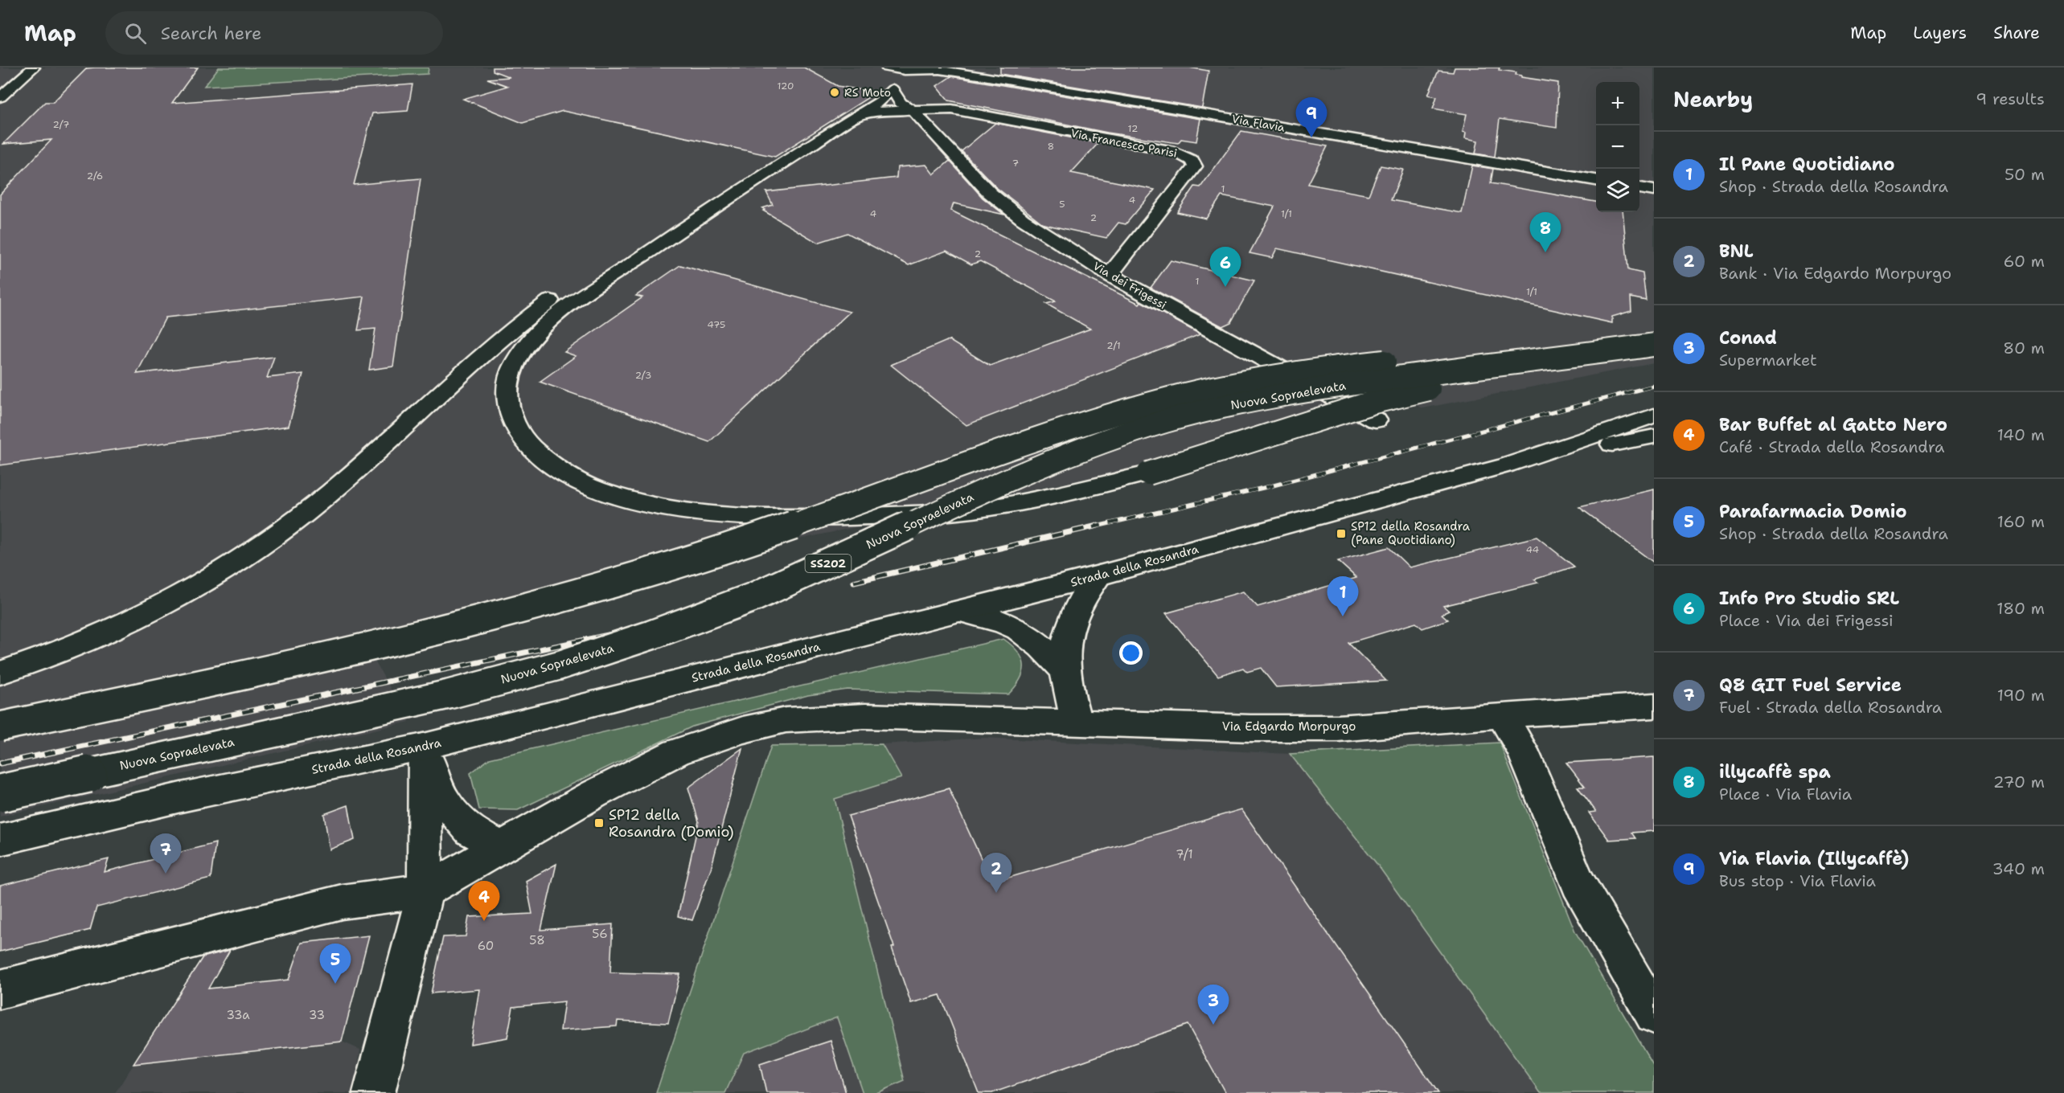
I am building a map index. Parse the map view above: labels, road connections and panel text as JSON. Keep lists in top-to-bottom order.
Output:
{
  "streets": {
    "main road": [
      "Via Flavia",
      "Via Francesco Parisi",
      "Via dei Frigessi",
      "Nuova Sopraelevata",
      "SS202",
      "Strada della Rosandra",
      "Via Edgardo Morpurgo"
    ]
  },
  "crossings": [
    ["Via Flavia", "Via dei Frigessi"],
    ["Via Francesco Parisi", "Via dei Frigessi"]
  ],
  "places": {
    "other": ["RS Moto"],
    "transit": ["SP12 della Rosandra (Pane Quotidiano)", "SP12 della Rosandra (Domio)"]
  },
  "house_numbers": [
    "120",
    "2/7",
    "12",
    "8",
    "7",
    "2/6",
    "1",
    "4",
    "5",
    "4",
    "1/1",
    "2",
    "2",
    "1",
    "1/1",
    "475",
    "2/1",
    "2/3",
    "44",
    "7/1",
    "56",
    "58",
    "60",
    "33a",
    "33"
  ],
  "page": {
    "header": "Map",
    "search": "Search here",
    "nav": ["Map", "Layers", "Share"],
    "heading": ["Nearby", "9 results"],
    "map_buttons": ["+", "−"],
    "pins": [
      "9",
      "8",
      "6",
      "1",
      "7",
      "2",
      "4",
      "5",
      "3"
    ],
    "list": [
      {
        "mark": "1",
        "name": "Il Pane Quotidiano",
        "note": "Shop · Strada della Rosandra",
        "value": "50 m"
      },
      {
        "mark": "2",
        "name": "BNL",
        "note": "Bank · Via Edgardo Morpurgo",
        "value": "60 m"
      },
      {
        "mark": "3",
        "name": "Conad",
        "note": "Supermarket",
        "value": "80 m"
      },
      {
        "mark": "4",
        "name": "Bar Buffet al Gatto Nero",
        "note": "Café · Strada della Rosandra",
        "value": "140 m"
      },
      {
        "mark": "5",
        "name": "Parafarmacia Domio",
        "note": "Shop · Strada della Rosandra",
        "value": "160 m"
      },
      {
        "mark": "6",
        "name": "Info Pro Studio SRL",
        "note": "Place · Via dei Frigessi",
        "value": "180 m"
      },
      {
        "mark": "7",
        "name": "Q8 GIT Fuel Service",
        "note": "Fuel · Strada della Rosandra",
        "value": "190 m"
      },
      {
        "mark": "8",
        "name": "illycaffè spa",
        "note": "Place · Via Flavia",
        "value": "270 m"
      },
      {
        "mark": "9",
        "name": "Via Flavia (Illycaffè)",
        "note": "Bus stop · Via Flavia",
        "value": "340 m"
      }
    ]
  }
}
